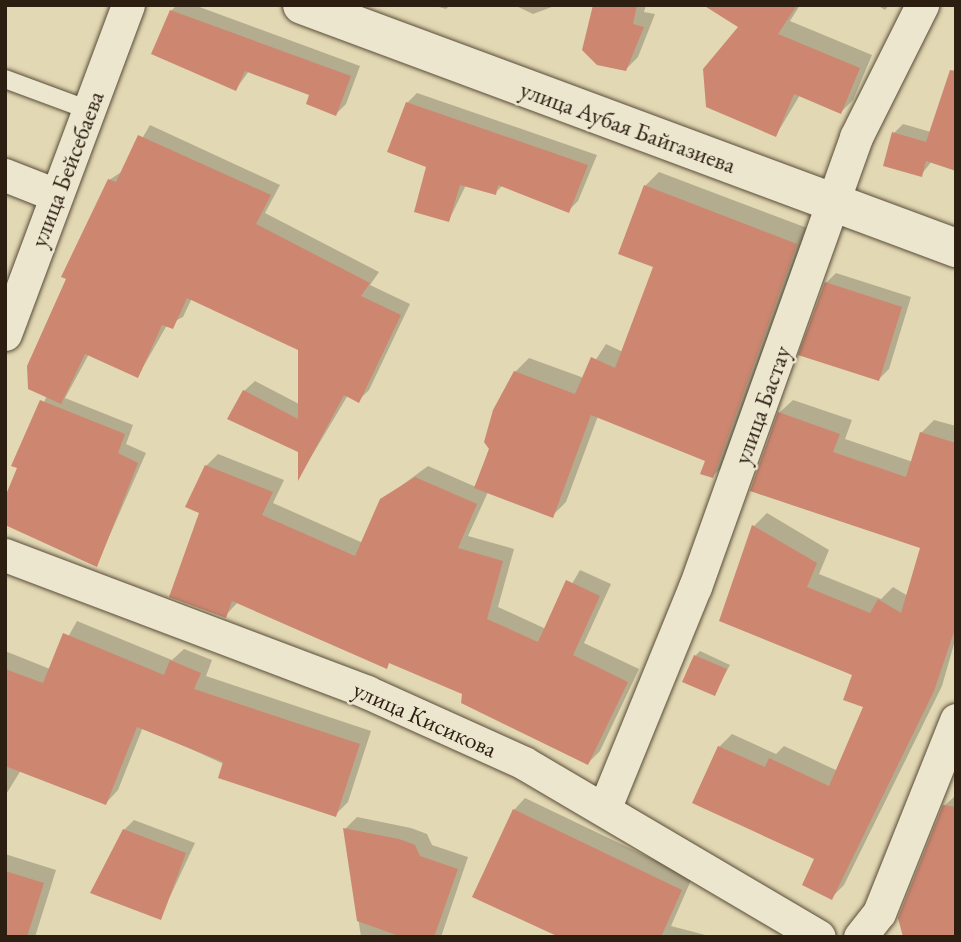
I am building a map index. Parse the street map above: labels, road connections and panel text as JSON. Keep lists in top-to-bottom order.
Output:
{
  "streets": {
    "main road": ["улица Аубая Байгазиева"],
    "street": ["улица Бейсебаева", "улица Бастау", "улица Кисикова"]
  },
  "crossings": [
    ["улица Аубая Байгазиева", "улица Бастау"],
    ["улица Бастау", "улица Кисикова"]
  ]
}
